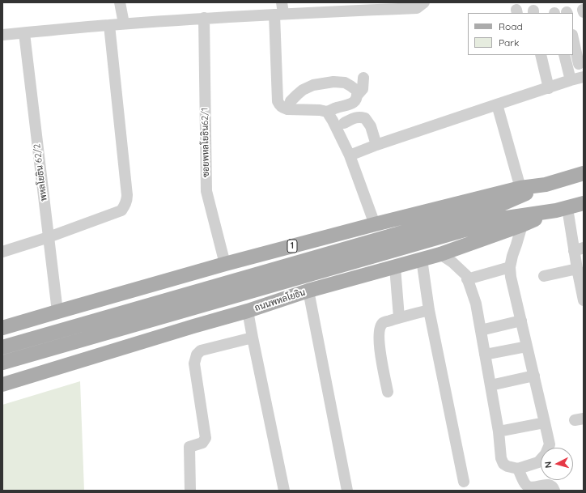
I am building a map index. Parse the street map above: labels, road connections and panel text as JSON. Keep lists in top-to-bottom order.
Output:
{
  "streets": {
    "main road": ["1", "ถนนพหลโยธิน"],
    "street": ["ซอยพหลโยธิน62/1", "พหลโยธิน 62/2"]
  },
  "crossings": [
    ["ซอยพหลโยธิน62/1", "1"],
    ["พหลโยธิน 62/2", "1"]
  ],
  "legend": ["Road", "Park"],
  "north": "left"
}
